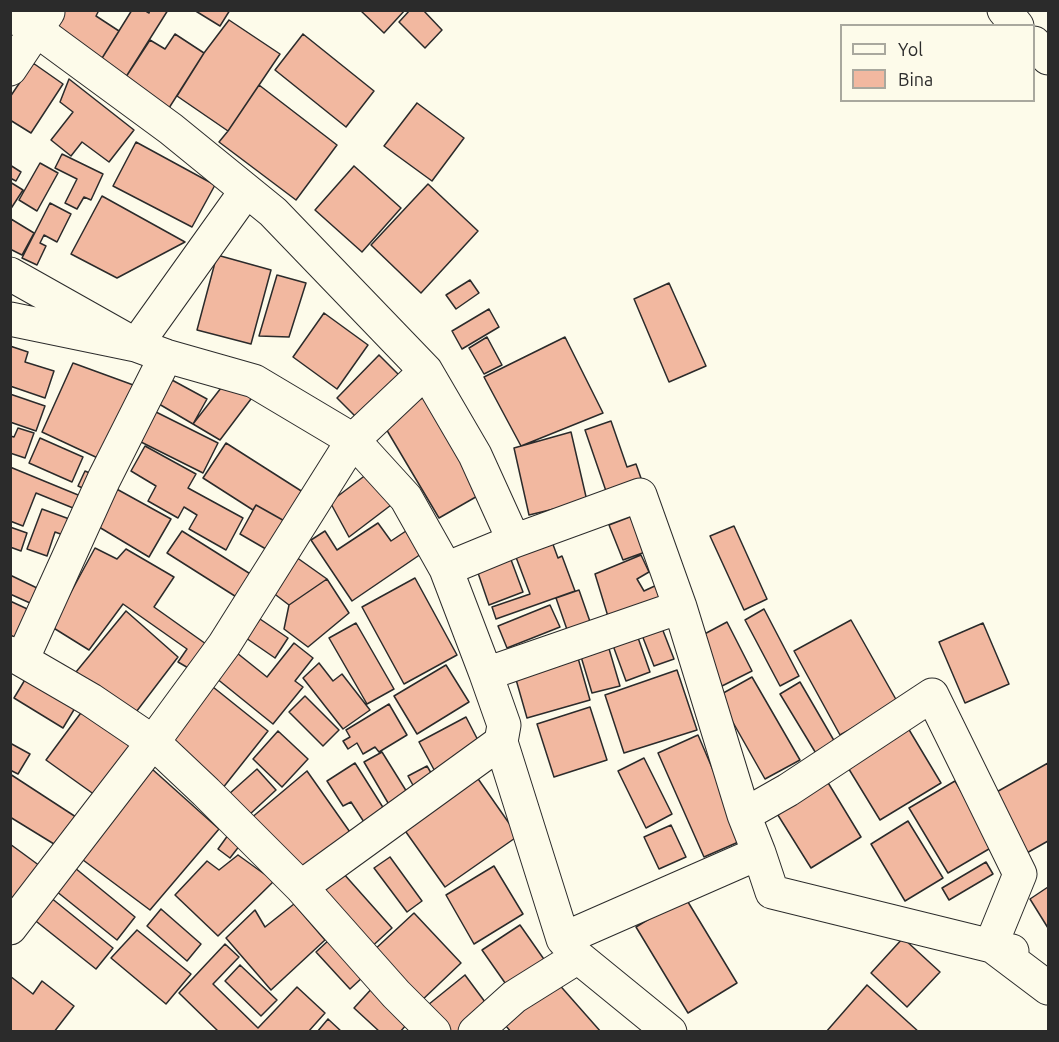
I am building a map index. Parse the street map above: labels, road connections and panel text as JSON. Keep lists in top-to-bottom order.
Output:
{
  "legend": ["Yol", "Bina"]
}
